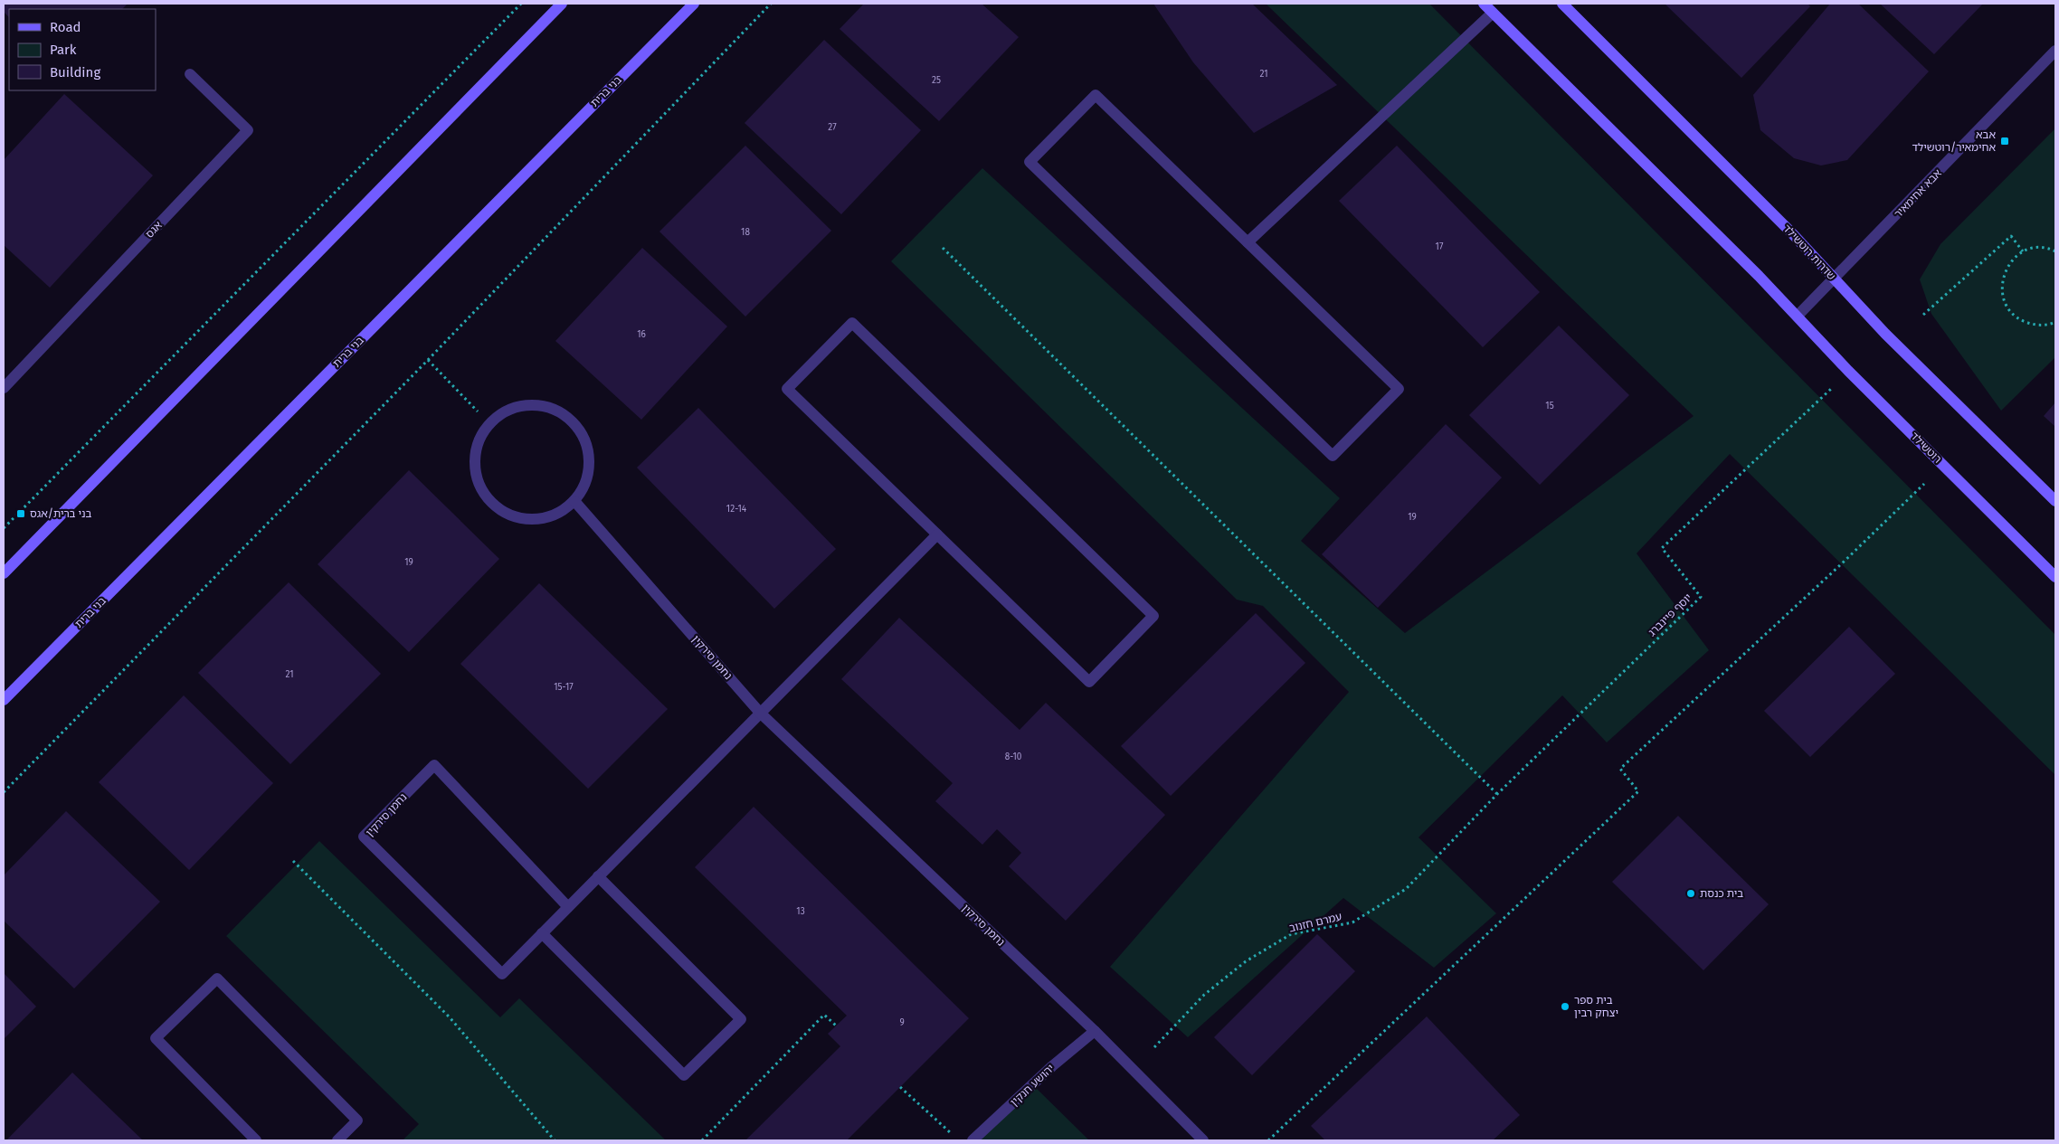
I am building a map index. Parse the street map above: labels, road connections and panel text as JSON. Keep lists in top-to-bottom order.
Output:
{
  "streets": {
    "main road": ["בני ברית", "שדרות רוטשילד", "רוטשילד"],
    "street": [
      "אבא אחימאיר",
      "אגס",
      "נחמן סירקין",
      "יהושע חנקין"
    ],
    "path": ["יוסף פיינברג", "עמרם חזנוב"]
  },
  "crossings": [
    ["אבא אחימאיר", "שדרות רוטשילד"],
    ["אבא אחימאיר", "רוטשילד"],
    ["יוסף פיינברג", "עמרם חזנוב"],
    ["נחמן סירקין", "יהושע חנקין"]
  ],
  "places": {
    "transit": ["אבא אחימאיר/רוטשילד", "בני ברית/אגס"],
    "other": ["בית כנסת", "בית ספר יצחק רבין"]
  },
  "house_numbers": [
    "21",
    "25",
    "27",
    "18",
    "17",
    "16",
    "15",
    "12-14",
    "19",
    "19",
    "21",
    "15-17",
    "8-10",
    "13",
    "9"
  ],
  "legend": ["Road", "Park", "Building"]
}
